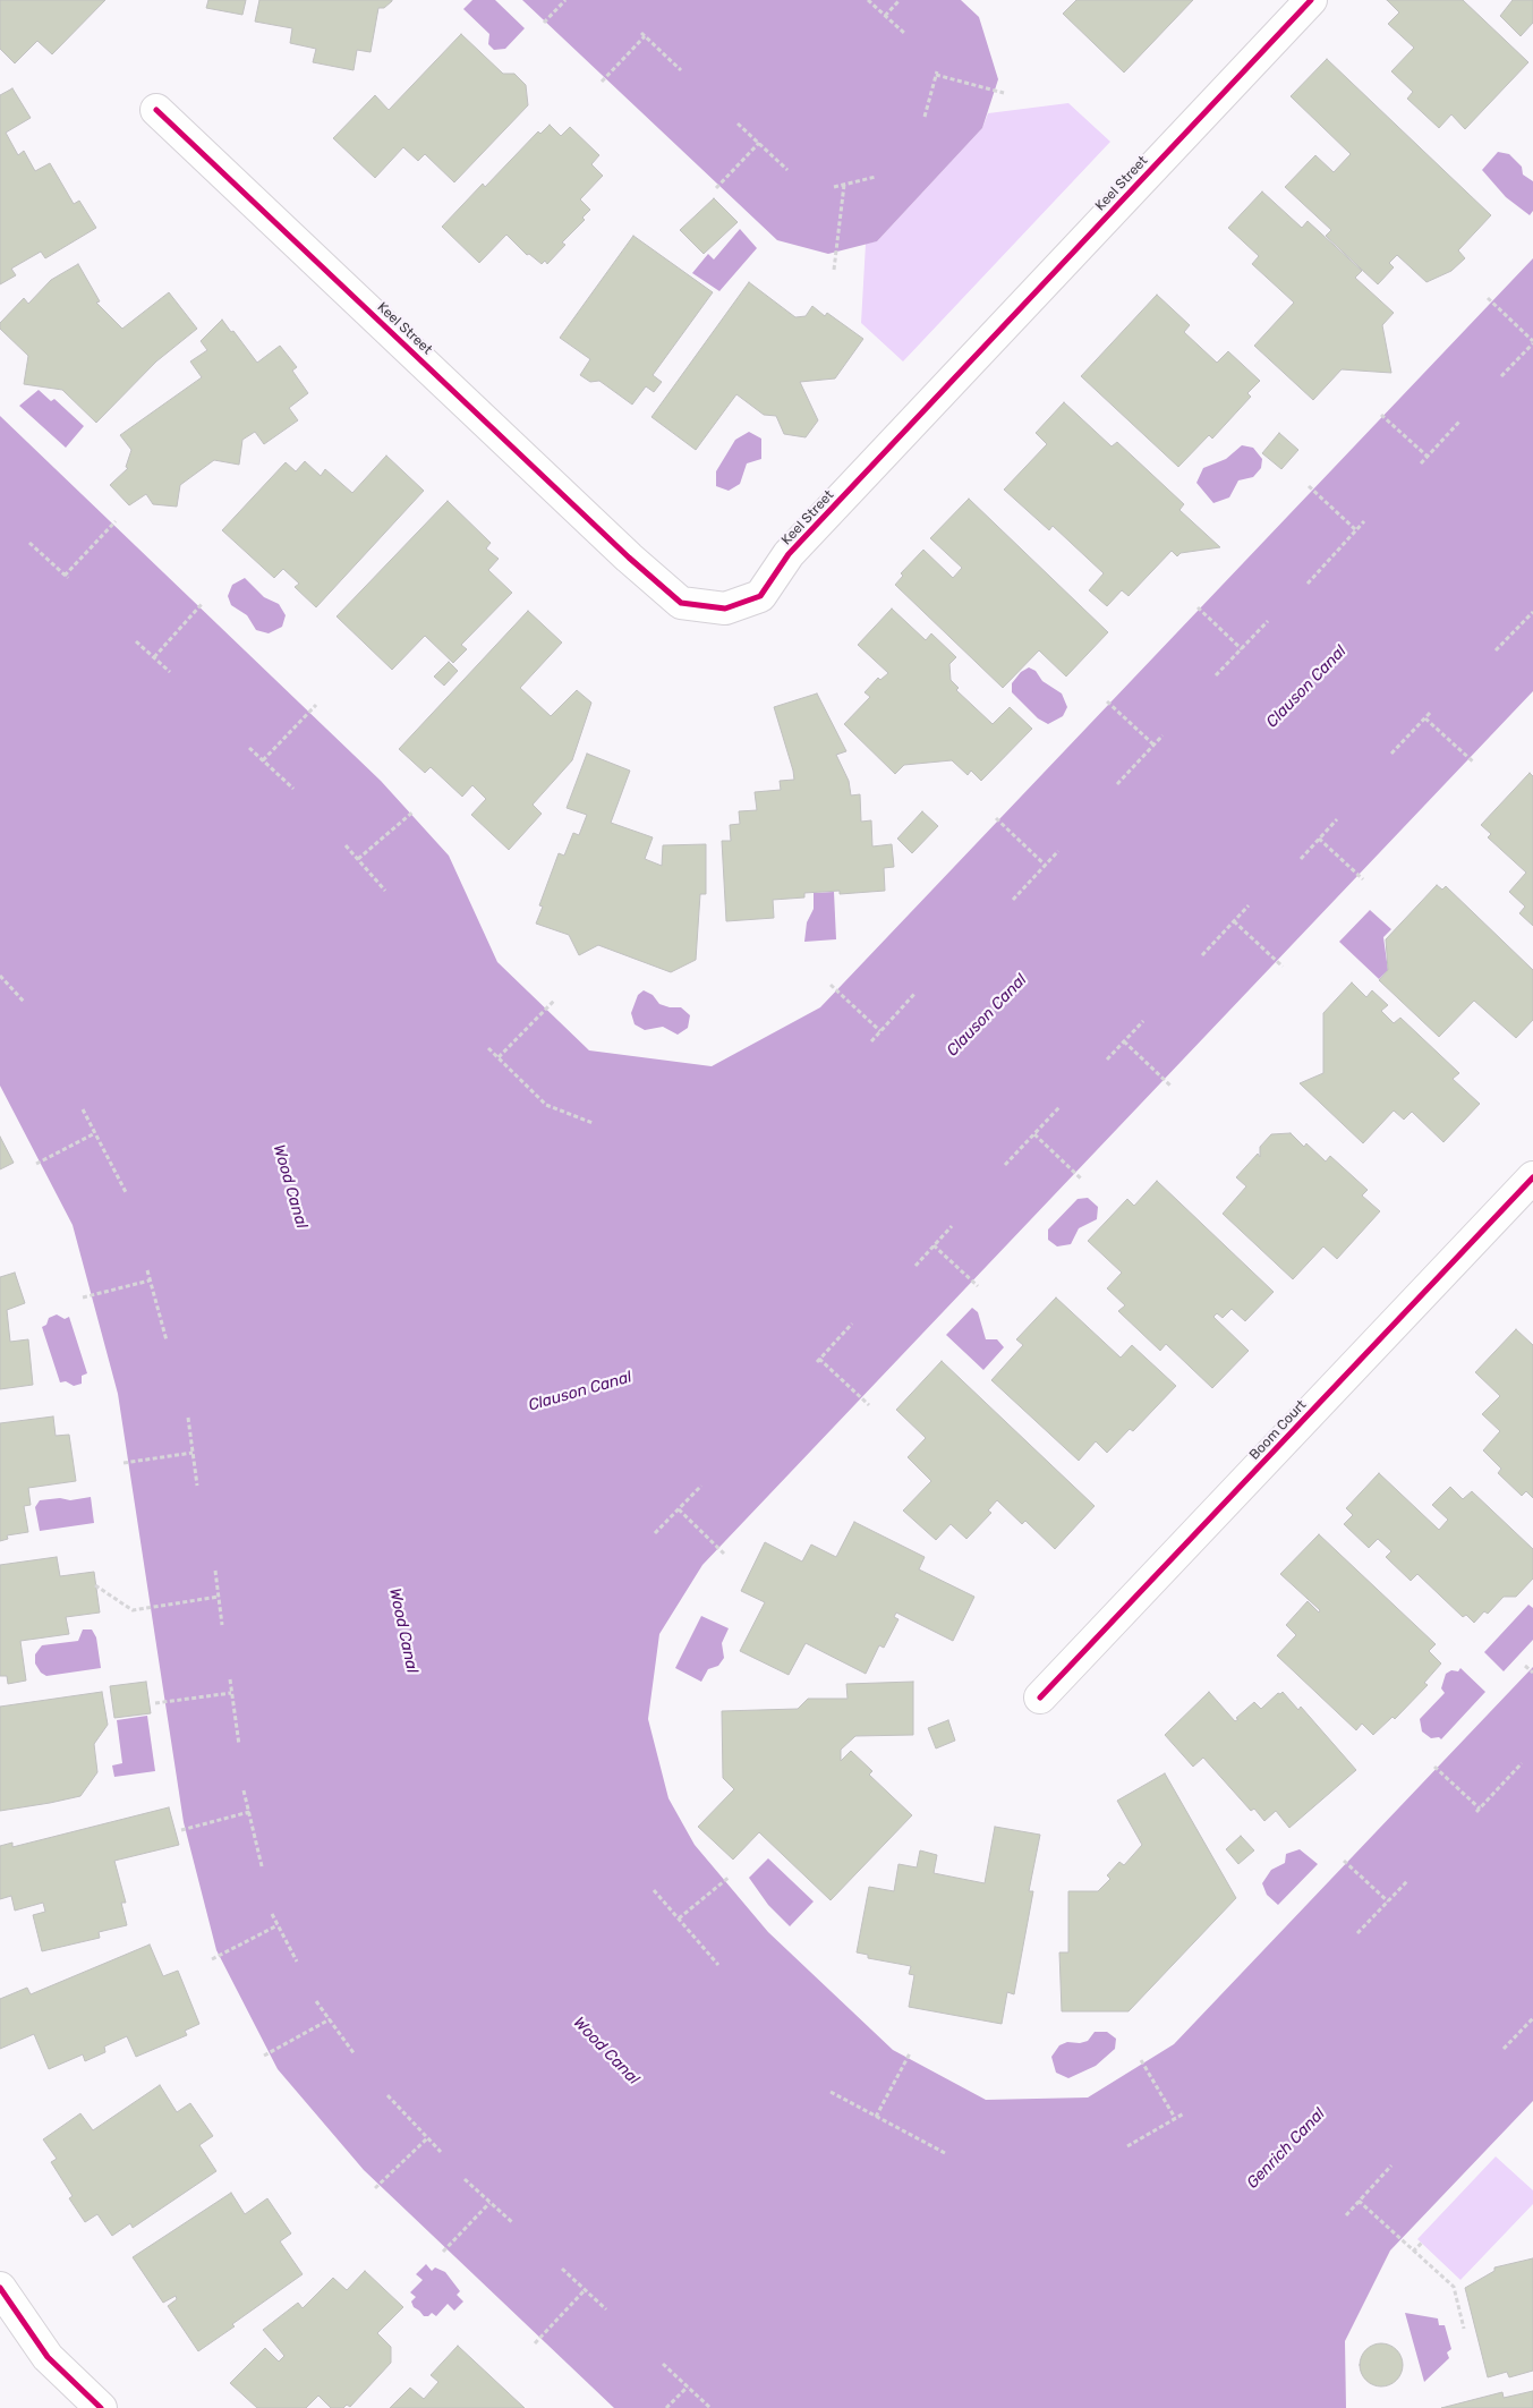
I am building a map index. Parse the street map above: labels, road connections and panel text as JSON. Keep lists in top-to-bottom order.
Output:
{
  "streets": {
    "street": ["Keel Street", "Boom Court"]
  },
  "water": ["Clauson Canal", "Wood Canal", "Genrich Canal"]
}
